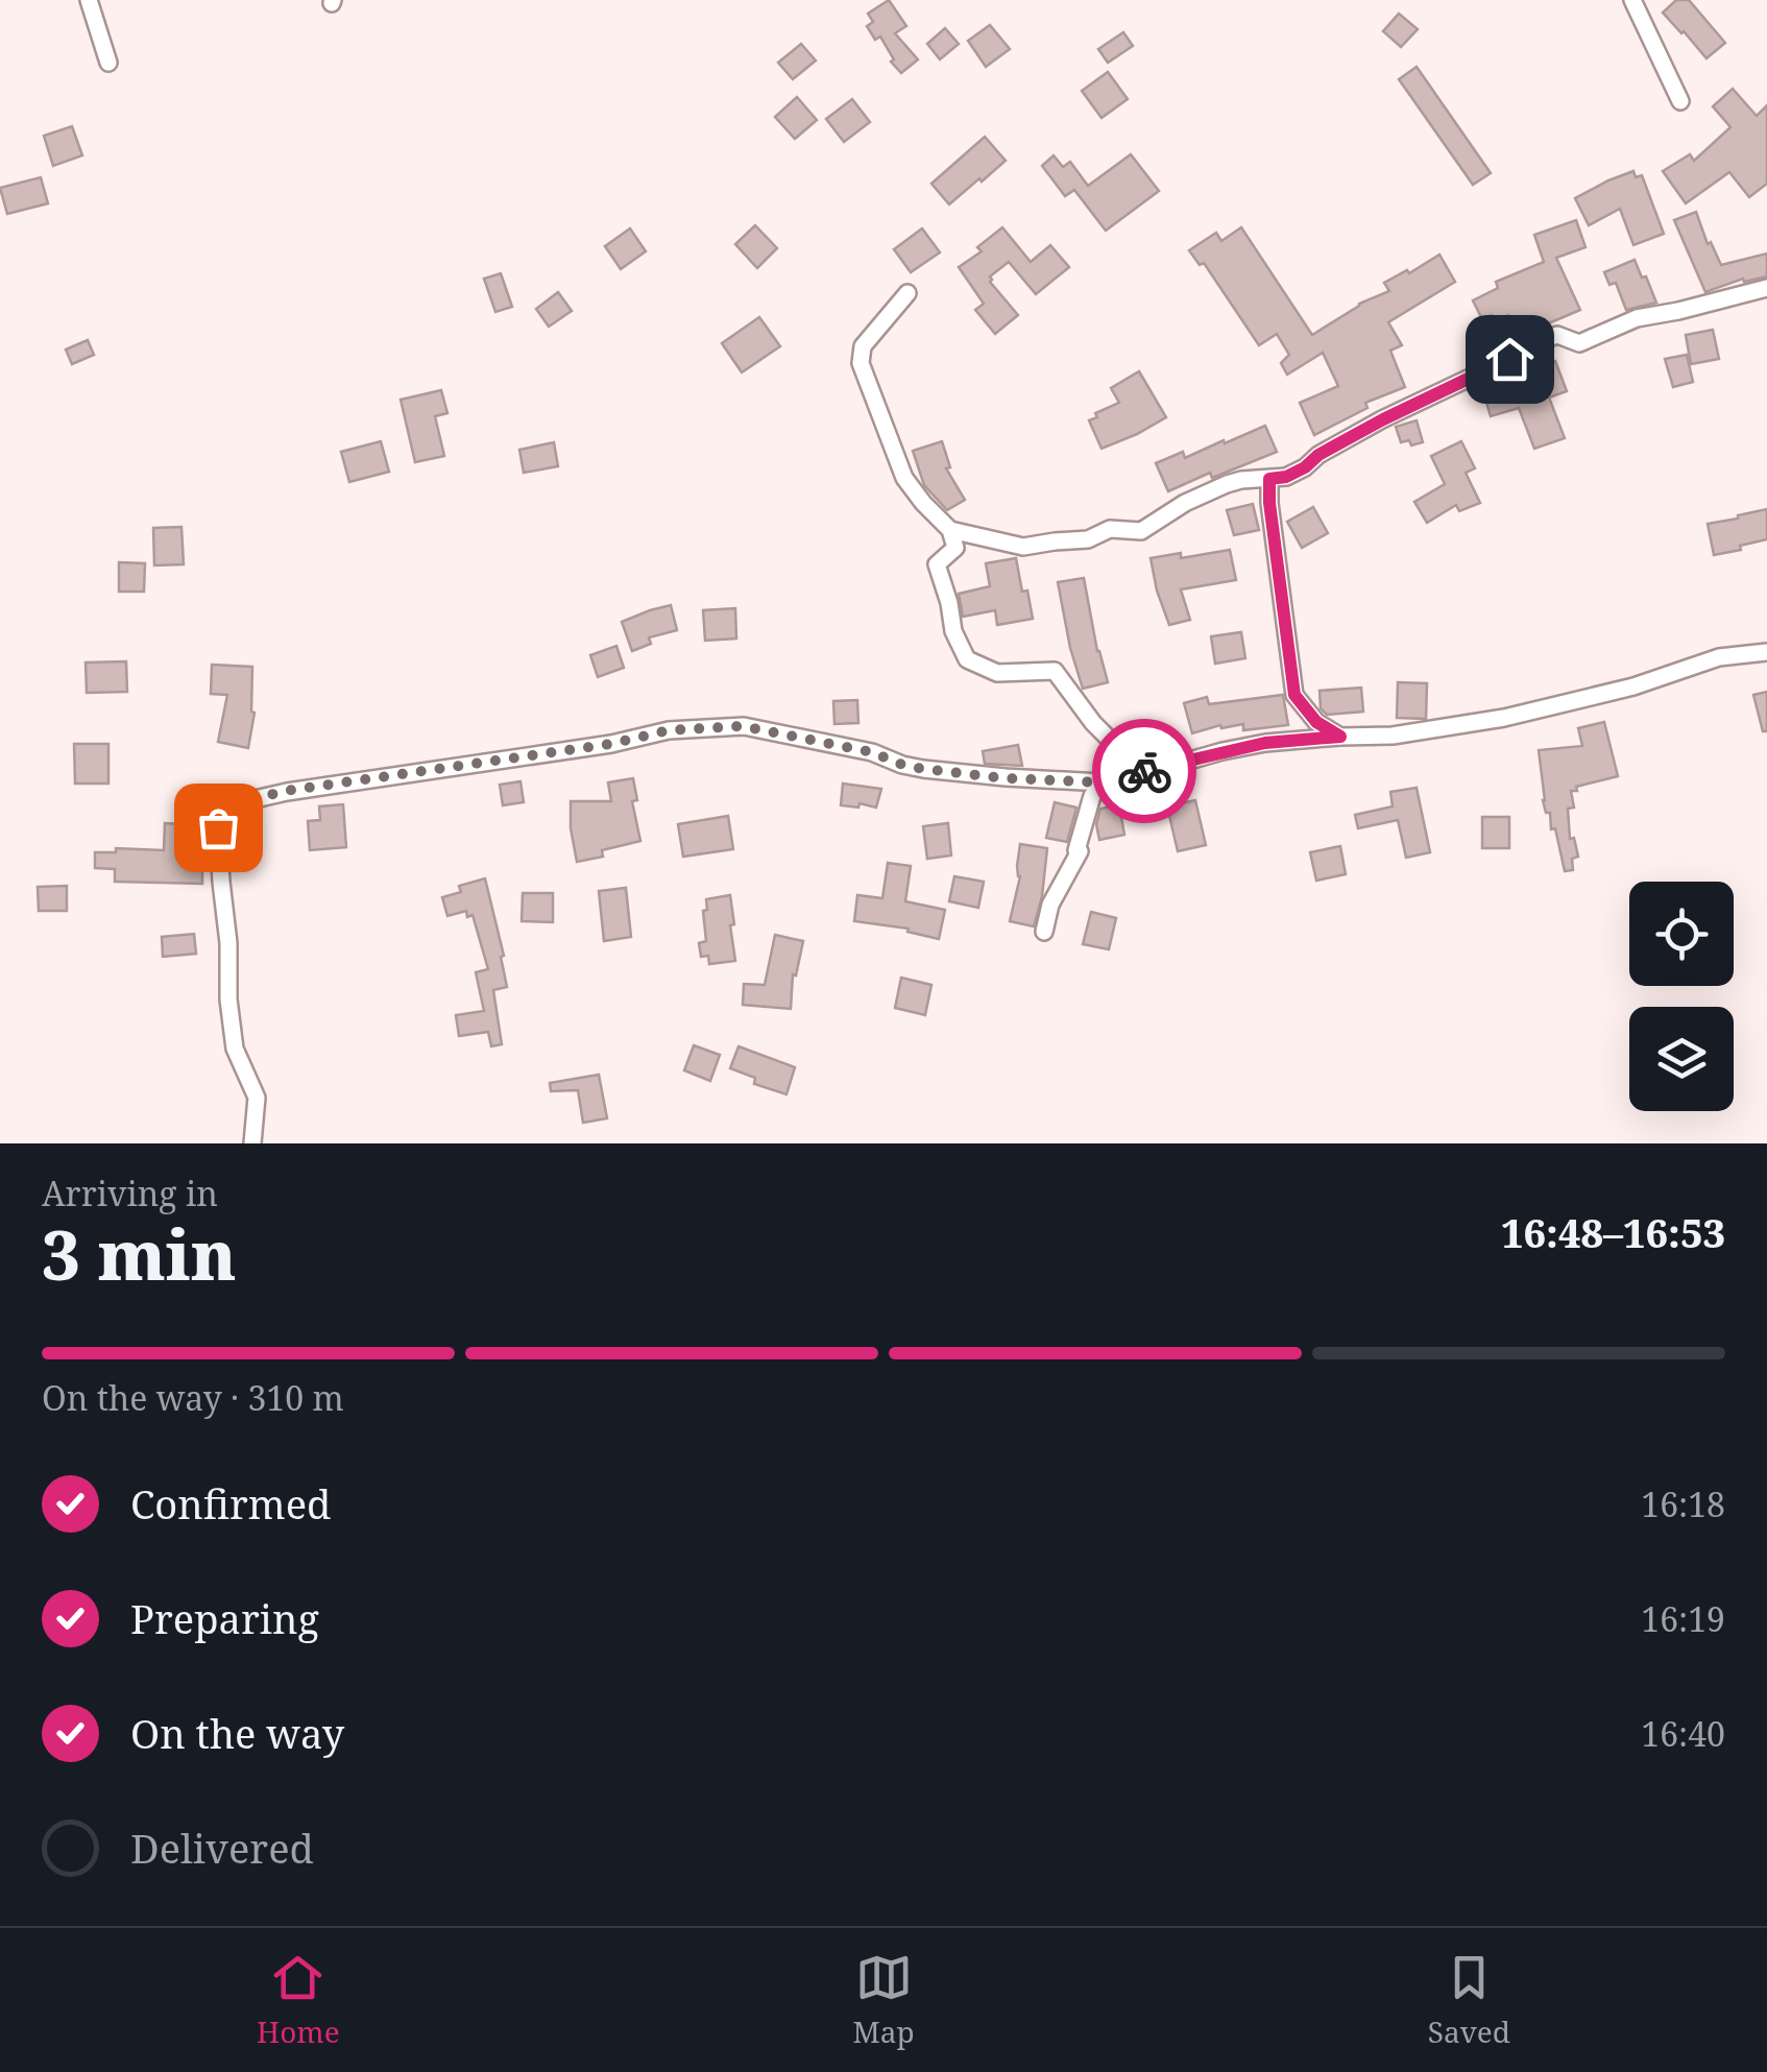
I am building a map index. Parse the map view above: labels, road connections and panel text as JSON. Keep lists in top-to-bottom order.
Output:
{
  "page": {
    "heading": ["3 min", "Arriving in", "16:48–16:53"],
    "bar": "On the way · 310 m",
    "list": [
      ["Confirmed", "16:18"],
      ["Preparing", "16:19"],
      ["On the way", "16:40"],
      "Delivered"
    ],
    "tabs": ["Home", "Map", "Saved"]
  }
}
